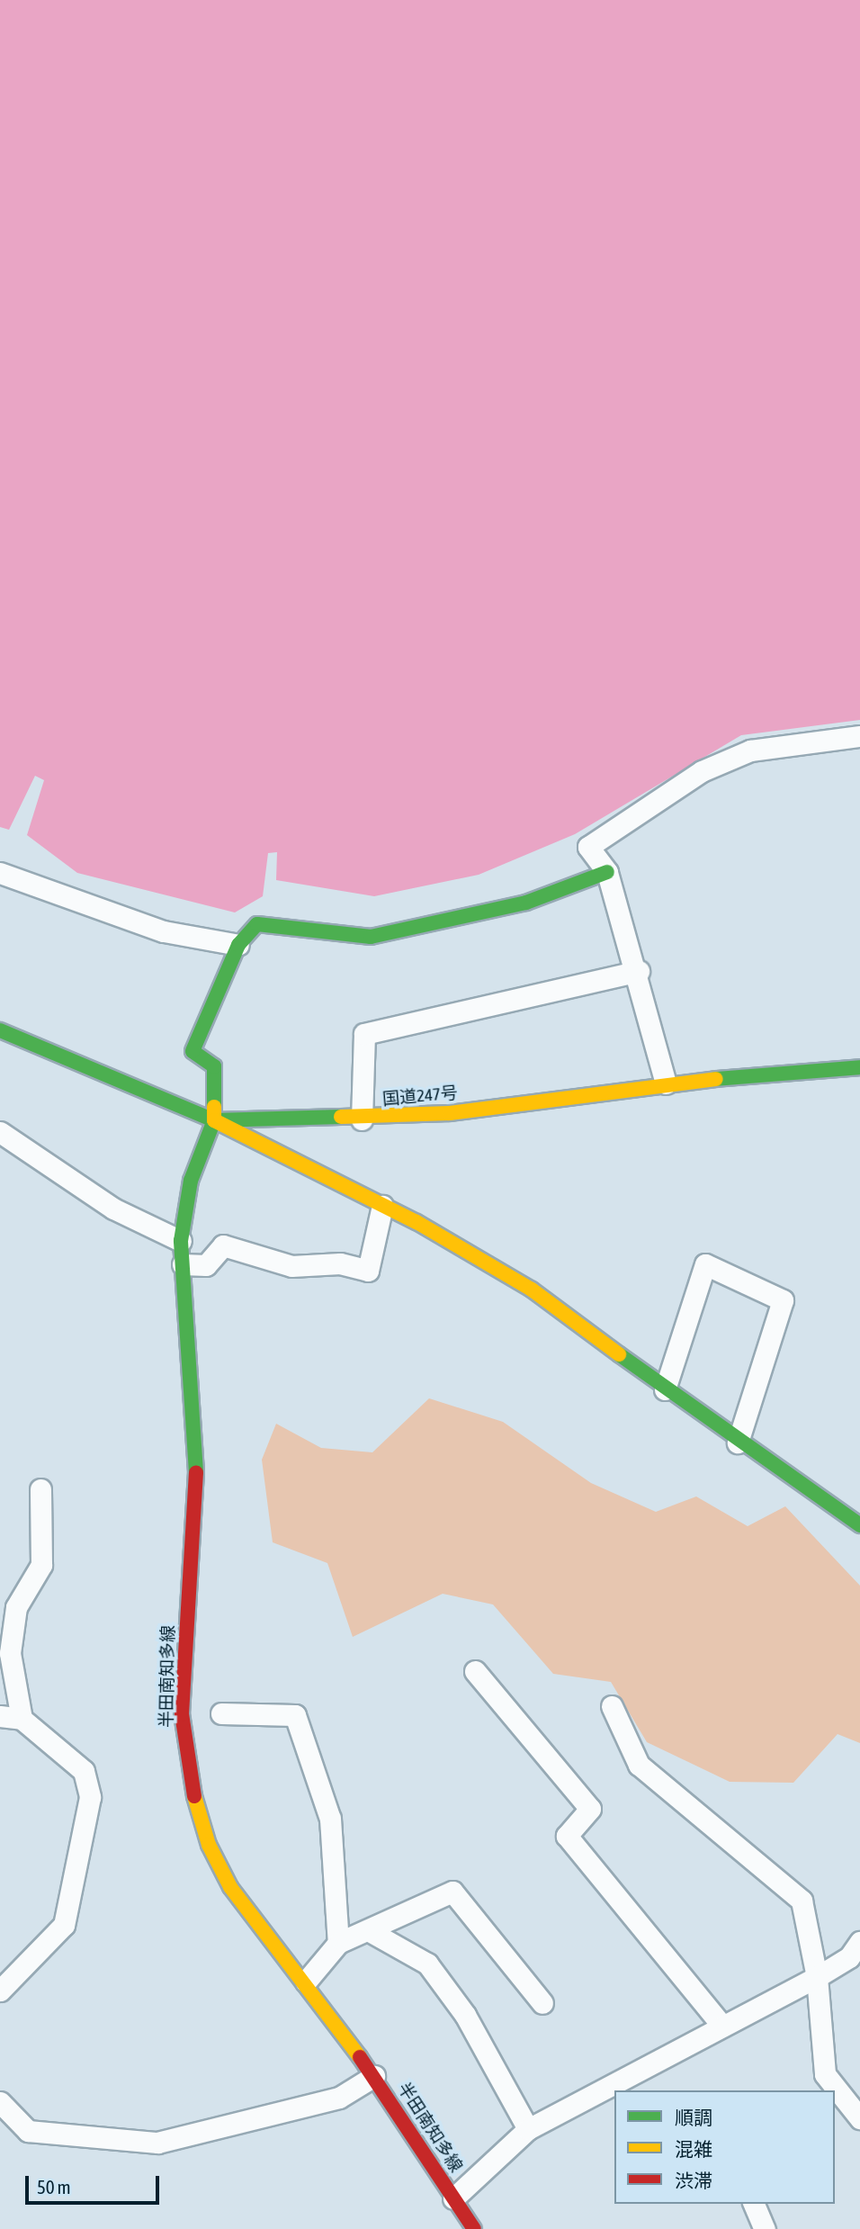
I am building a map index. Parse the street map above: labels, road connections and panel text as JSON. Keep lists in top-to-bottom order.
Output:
{
  "streets": {
    "main road": ["国道247号", "半田南知多線"]
  },
  "crossings": [
    ["国道247号", "半田南知多線"]
  ],
  "legend": ["順調", "混雑", "渋滞"],
  "scale_bar": "50 m"
}
